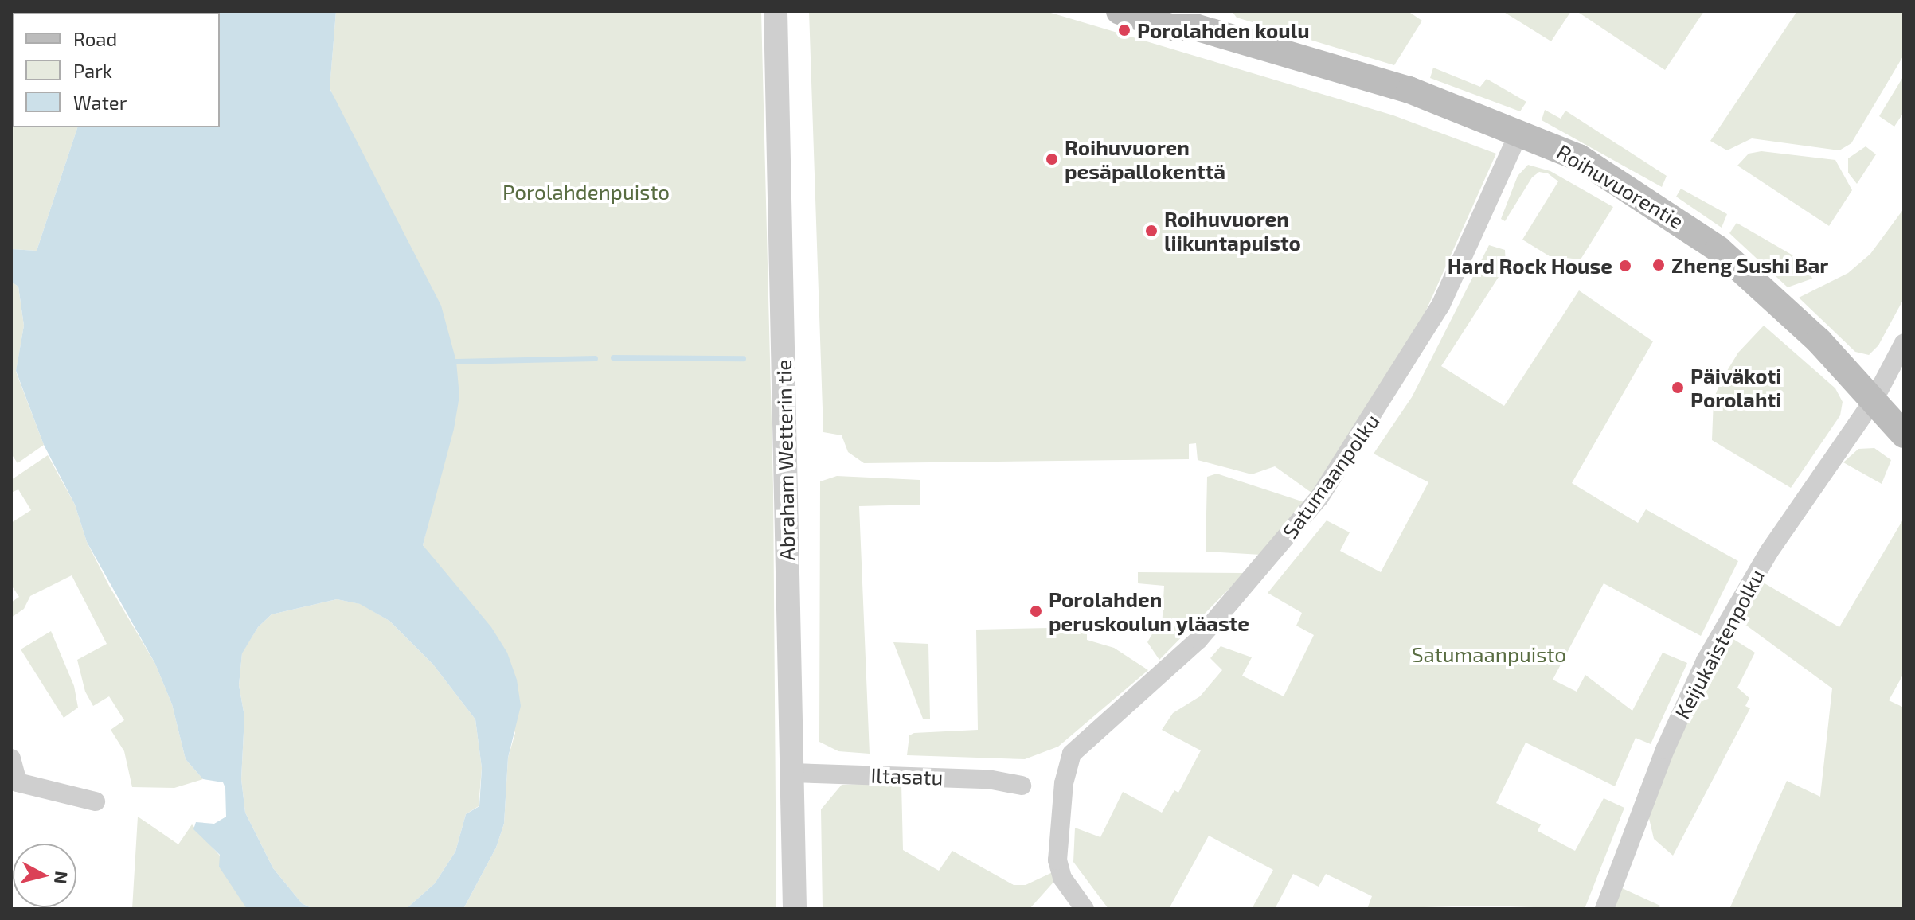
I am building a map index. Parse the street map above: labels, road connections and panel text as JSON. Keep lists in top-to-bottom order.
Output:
{
  "streets": {
    "main road": ["Roihuvuorentie"],
    "street": [
      "Abraham Wetterin tie",
      "Satumaanpolku",
      "Keijukaistenpolku",
      "Iltasatu"
    ]
  },
  "crossings": [
    ["Roihuvuorentie", "Satumaanpolku"],
    ["Roihuvuorentie", "Keijukaistenpolku"],
    ["Abraham Wetterin tie", "Iltasatu"]
  ],
  "parks": ["Porolahdenpuisto", "Satumaanpuisto"],
  "places": [
    "Porolahden koulu",
    "Roihuvuoren pesäpallokenttä",
    "Roihuvuoren liikuntapuisto",
    "Zheng Sushi Bar",
    "Hard Rock House",
    "Päiväkoti Porolahti",
    "Porolahden peruskoulun yläaste"
  ],
  "legend": ["Road", "Park", "Water"],
  "north": "right"
}
